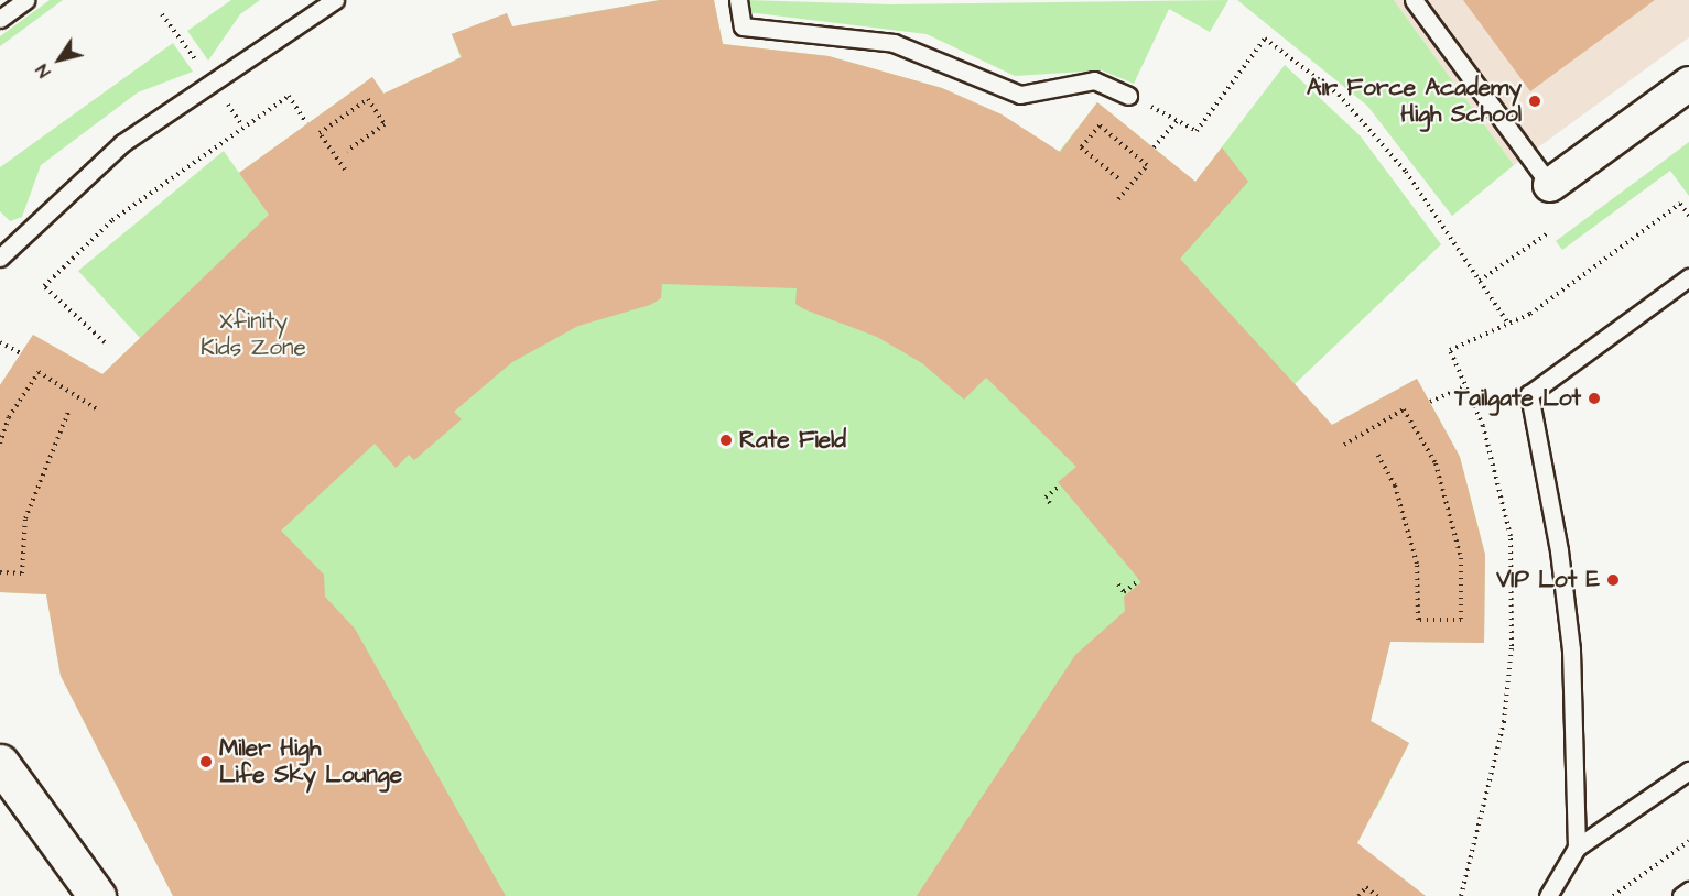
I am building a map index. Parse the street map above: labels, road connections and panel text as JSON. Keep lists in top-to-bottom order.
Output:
{
  "parks": ["Xfinity Kids Zone"],
  "places": [
    "Air Force Academy High School",
    "Tailgate Lot",
    "Rate Field",
    "VIP Lot E",
    "Miler High Life Sky Lounge"
  ],
  "north": "bottom left"
}
